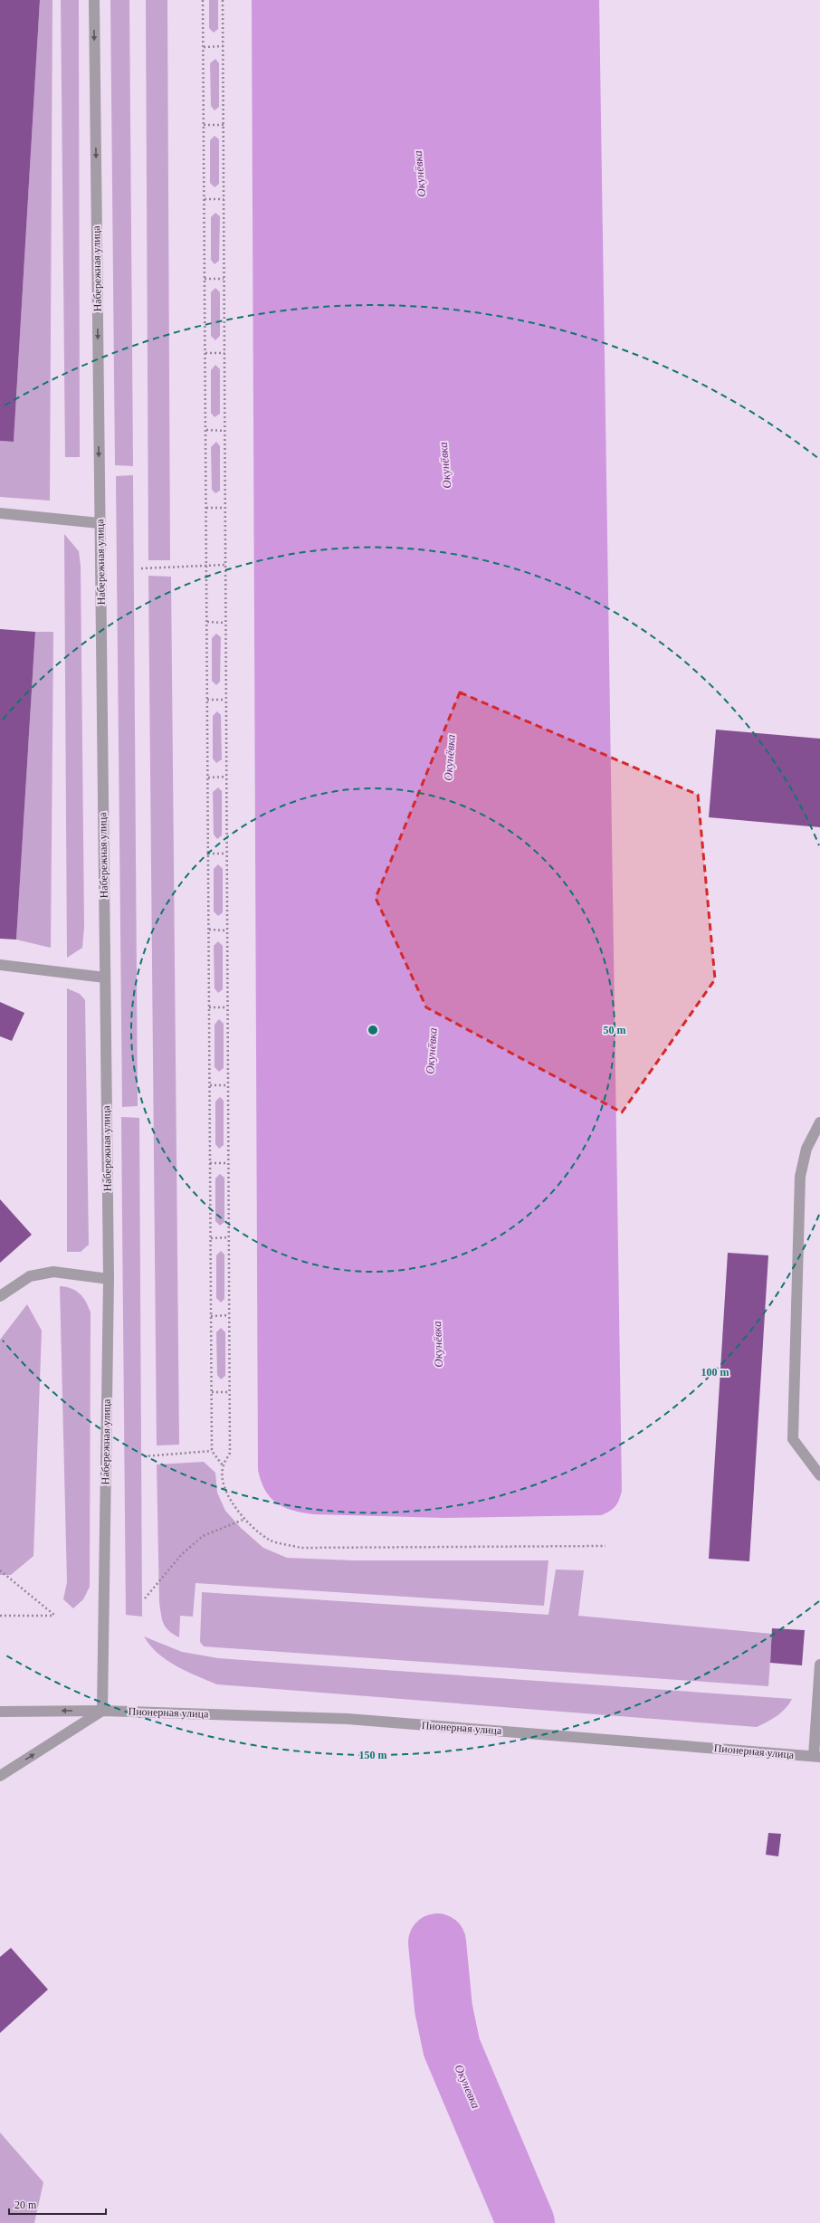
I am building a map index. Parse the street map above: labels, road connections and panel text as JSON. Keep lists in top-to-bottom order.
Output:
{
  "streets": {
    "street": ["Набережная улица", "Пионерная улица"]
  },
  "crossings": [
    ["Набережная улица", "Пионерная улица"]
  ],
  "water": ["Окунёвка", "Окуневка"],
  "scale_bar": "20 m",
  "rings": ["50 m", "100 m", "150 m"]
}
